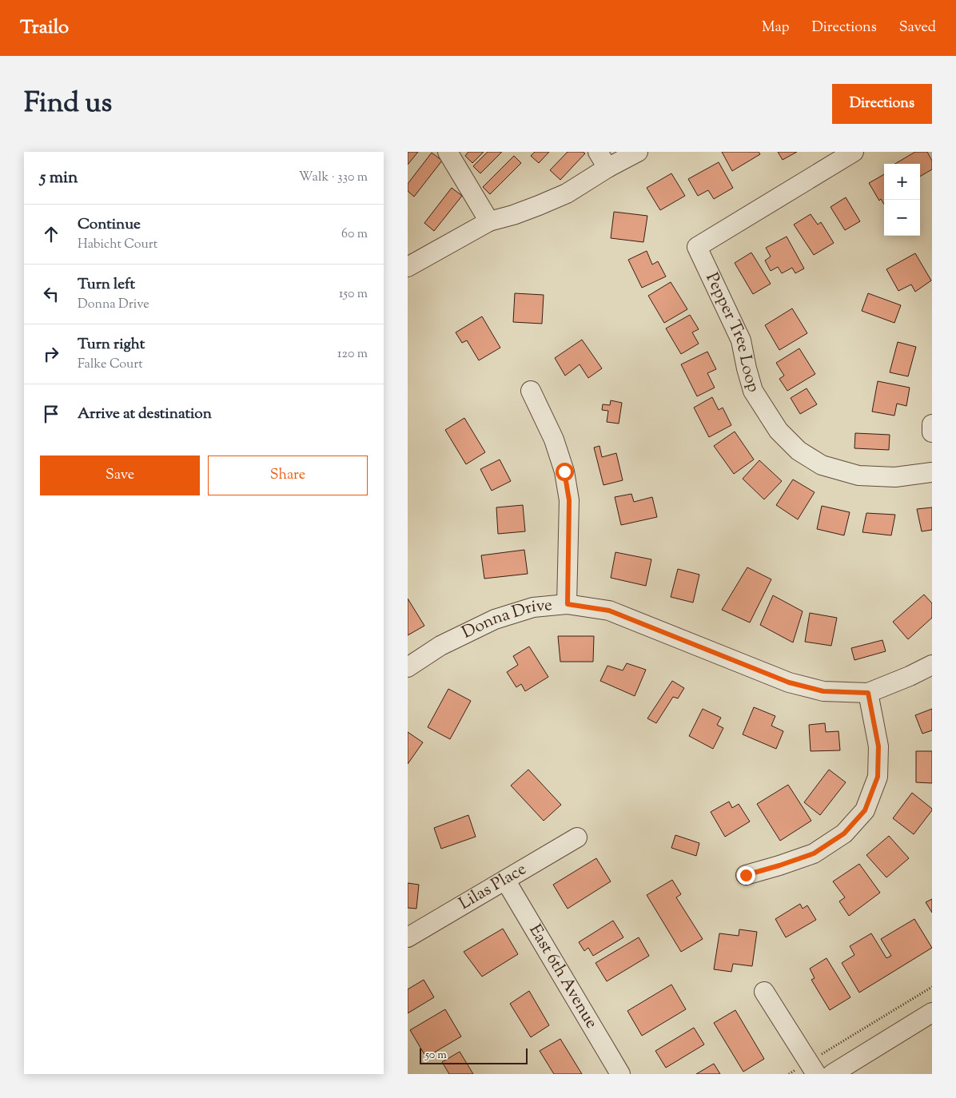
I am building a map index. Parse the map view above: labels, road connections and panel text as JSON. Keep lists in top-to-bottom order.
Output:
{
  "streets": {
    "street": [
      "Pepper Tree Loop",
      "Donna Drive",
      "Lilas Place",
      "East 6th Avenue"
    ]
  },
  "crossings": [
    ["Lilas Place", "East 6th Avenue"]
  ],
  "scale_bar": "50 m",
  "page": {
    "header": "Trailo",
    "nav": ["Map", "Directions", "Saved"],
    "title": "Find us",
    "buttons": [
      "Directions",
      ["Save", "Share"]
    ],
    "heading": ["5 min", "Walk · 330 m"],
    "map_buttons": ["+", "−"],
    "list": [
      ["Continue", "Habicht Court", "60 m"],
      ["Turn left", "Donna Drive", "150 m"],
      ["Turn right", "Falke Court", "120 m"],
      "Arrive at destination"
    ],
    "scale": "50 m"
  }
}
